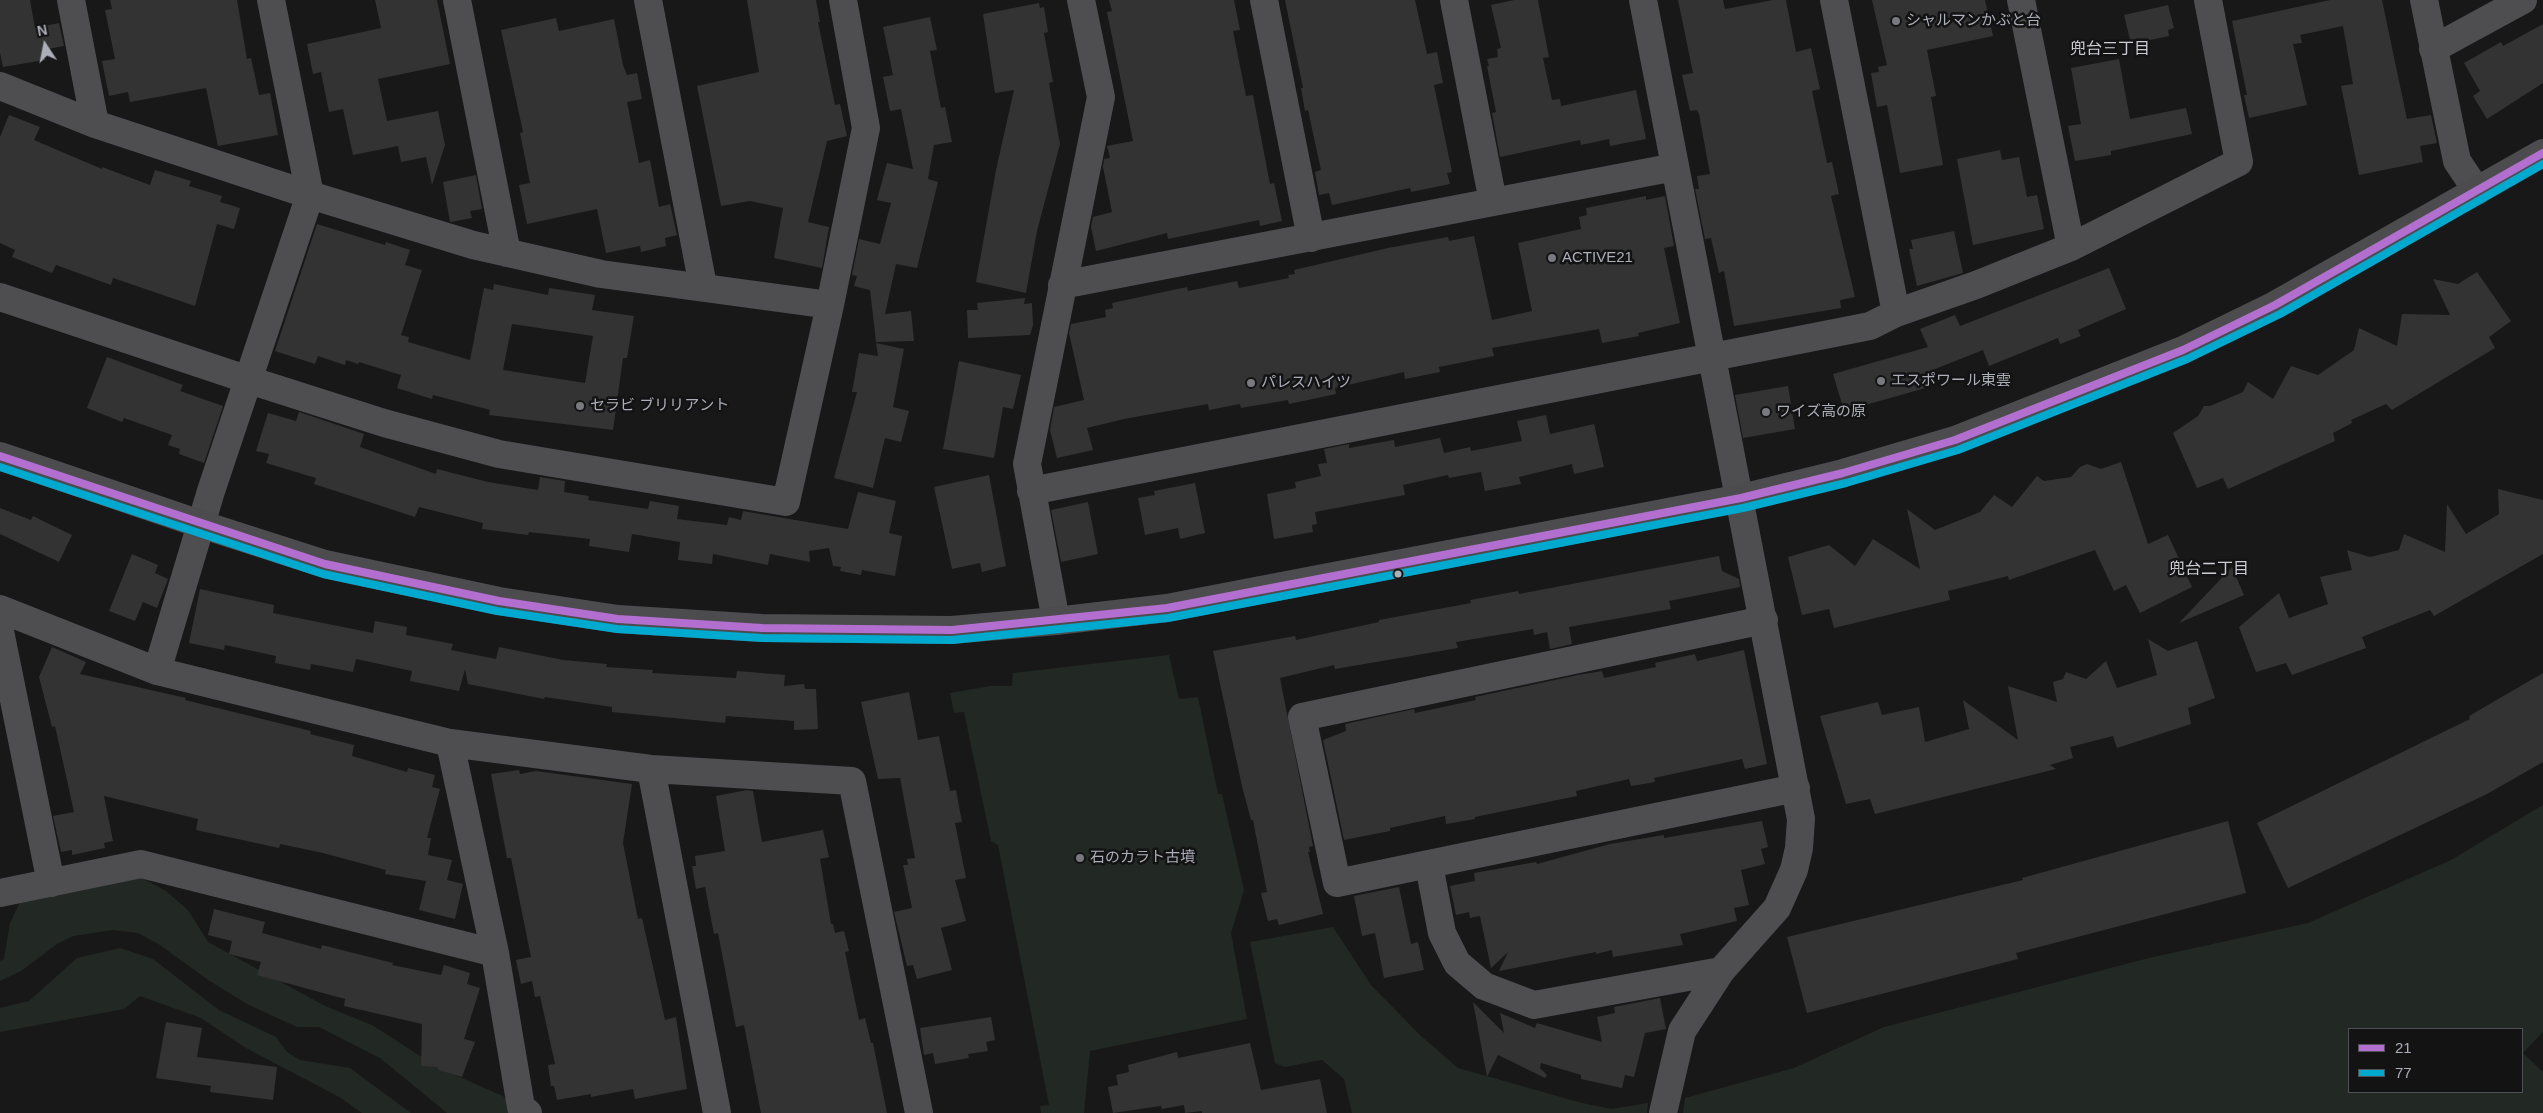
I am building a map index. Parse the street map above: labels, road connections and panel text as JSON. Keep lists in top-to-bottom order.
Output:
{
  "districts": ["兜台三丁目", "兜台二丁目"],
  "places": [
    "シャルマンかぶと台",
    "ACTIVE21",
    "エスポワール東雲",
    "パレスハイツ",
    "セラビ ブリリアント",
    "ワイズ高の原",
    "石のカラト古墳"
  ],
  "lines": ["transit line 21", "transit line 77"],
  "legend": ["21", "77"],
  "north": "top"
}
